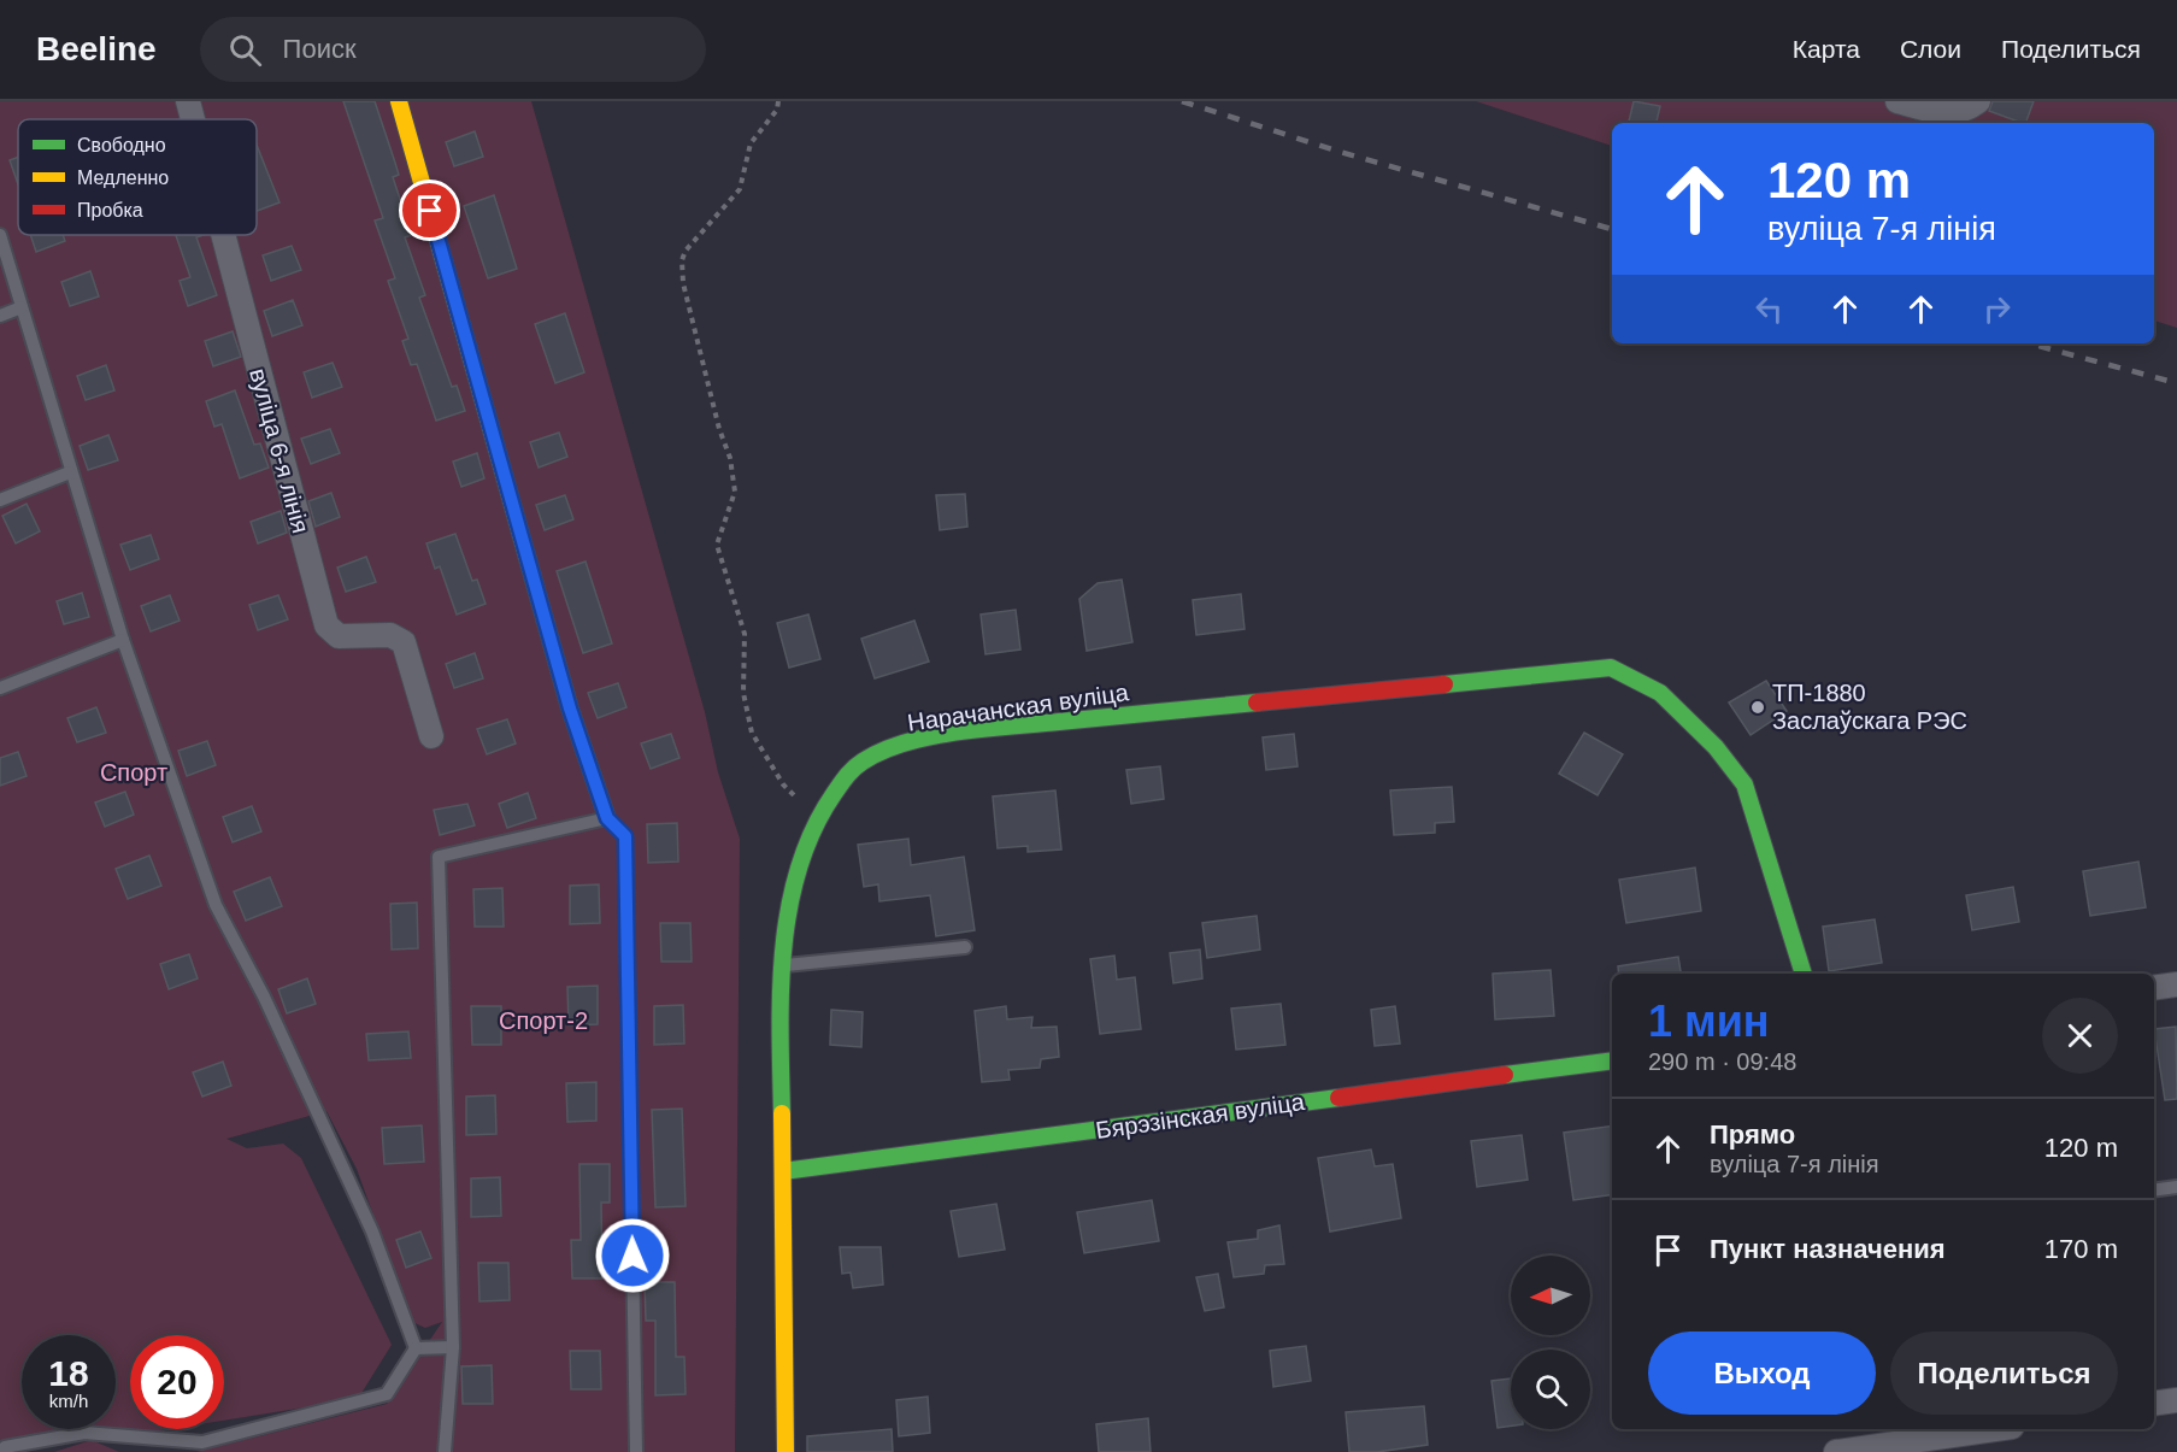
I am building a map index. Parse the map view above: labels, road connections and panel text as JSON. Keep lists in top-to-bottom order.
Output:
{
  "streets": {
    "street": ["вуліца 6-я лінія", "Нарачанская вуліца", "Бярэзінская вуліца"]
  },
  "crossings": [
    ["Нарачанская вуліца", "Бярэзінская вуліца"]
  ],
  "parks": ["Спорт", "Спорт-2"],
  "places": ["ТП-1880 Заслаўскага РЭС"],
  "legend": ["Свободно", "Медленно", "Пробка"],
  "north": "left",
  "page": {
    "header": "Beeline",
    "search": "Поиск",
    "nav": ["Карта", "Слои", "Поделиться"],
    "turn": ["120 m", "вуліца 7-я лінія"],
    "heading": ["1 мин", "290 m · 09:48"],
    "list": [
      {
        "name": "Прямо",
        "note": "вуліца 7-я лінія",
        "value": "120 m"
      },
      {
        "name": "Пункт назначения",
        "value": "170 m"
      }
    ],
    "buttons": ["Выход", "Поделиться"],
    "speed": "18 km/h",
    "limit": "20"
  }
}
